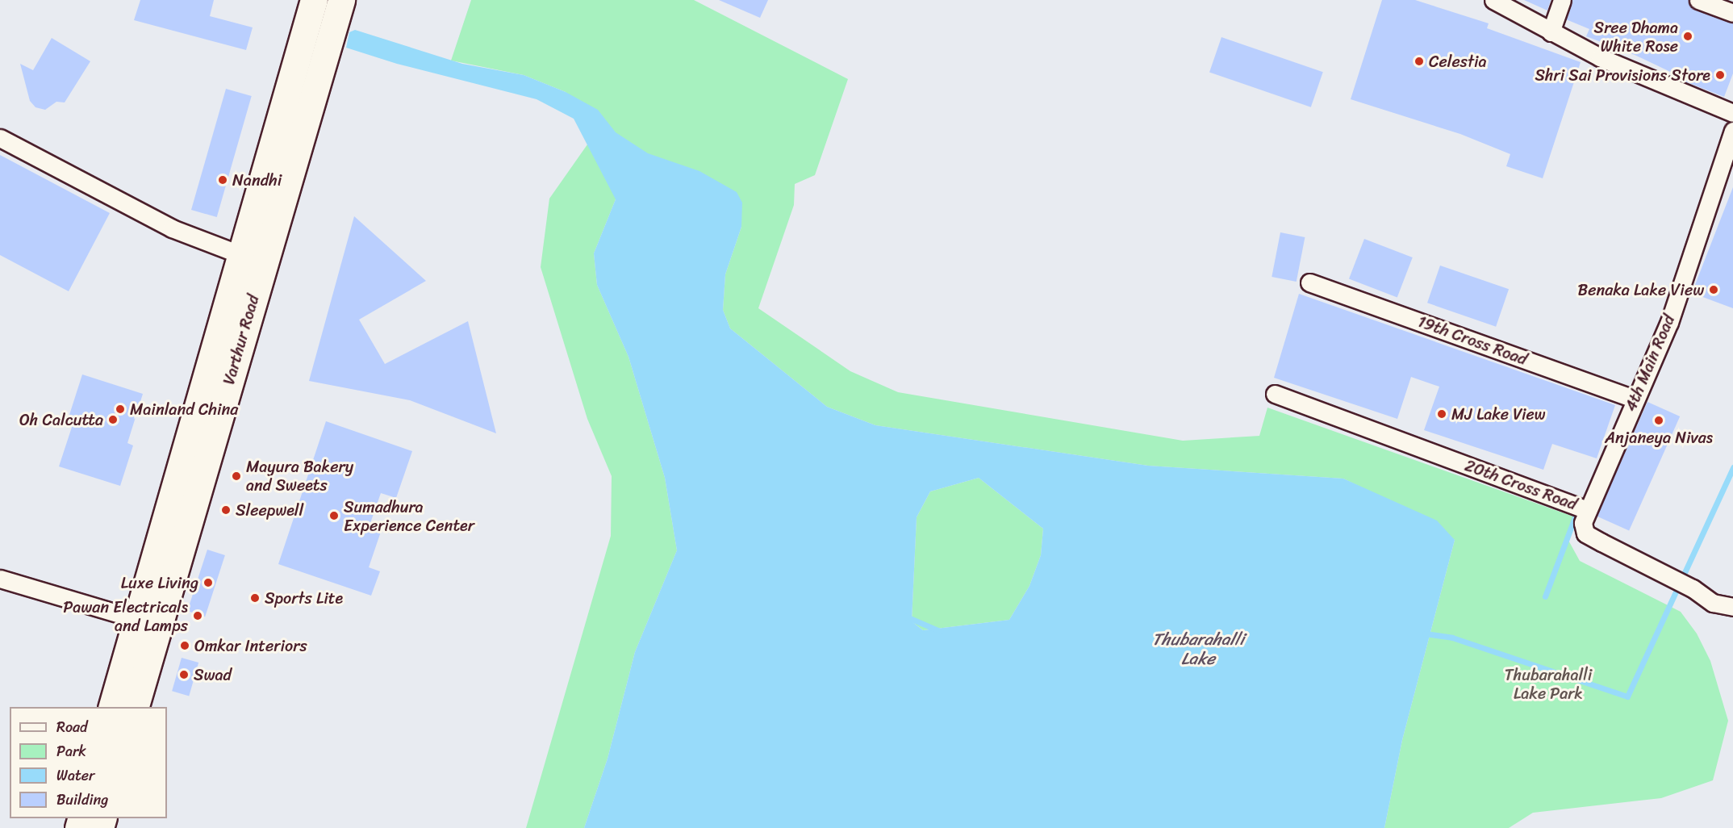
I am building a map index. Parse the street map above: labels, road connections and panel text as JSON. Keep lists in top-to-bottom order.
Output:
{
  "streets": {
    "main road": ["Varthur Road"],
    "street": ["19th Cross Road", "4th Main Road", "20th Cross Road"]
  },
  "crossings": [
    ["19th Cross Road", "4th Main Road"],
    ["4th Main Road", "20th Cross Road"]
  ],
  "water": ["Thubarahalli Lake"],
  "parks": ["Thubarahalli Lake Park"],
  "places": [
    "Sree Dhama White Rose",
    "Celestia",
    "Shri Sai Provisions Store",
    "Nandhi",
    "Benaka Lake View",
    "Mainland China",
    "MJ Lake View",
    "Oh Calcutta",
    "Anjaneya Nivas",
    "Mayura Bakery and Sweets",
    "Sleepwell",
    "Sumadhura Experience Center",
    "Luxe Living",
    "Sports Lite",
    "Pawan Electricals and Lamps",
    "Omkar Interiors",
    "Swad"
  ],
  "legend": [
    "Road",
    "Park",
    "Water",
    "Building"
  ]
}
